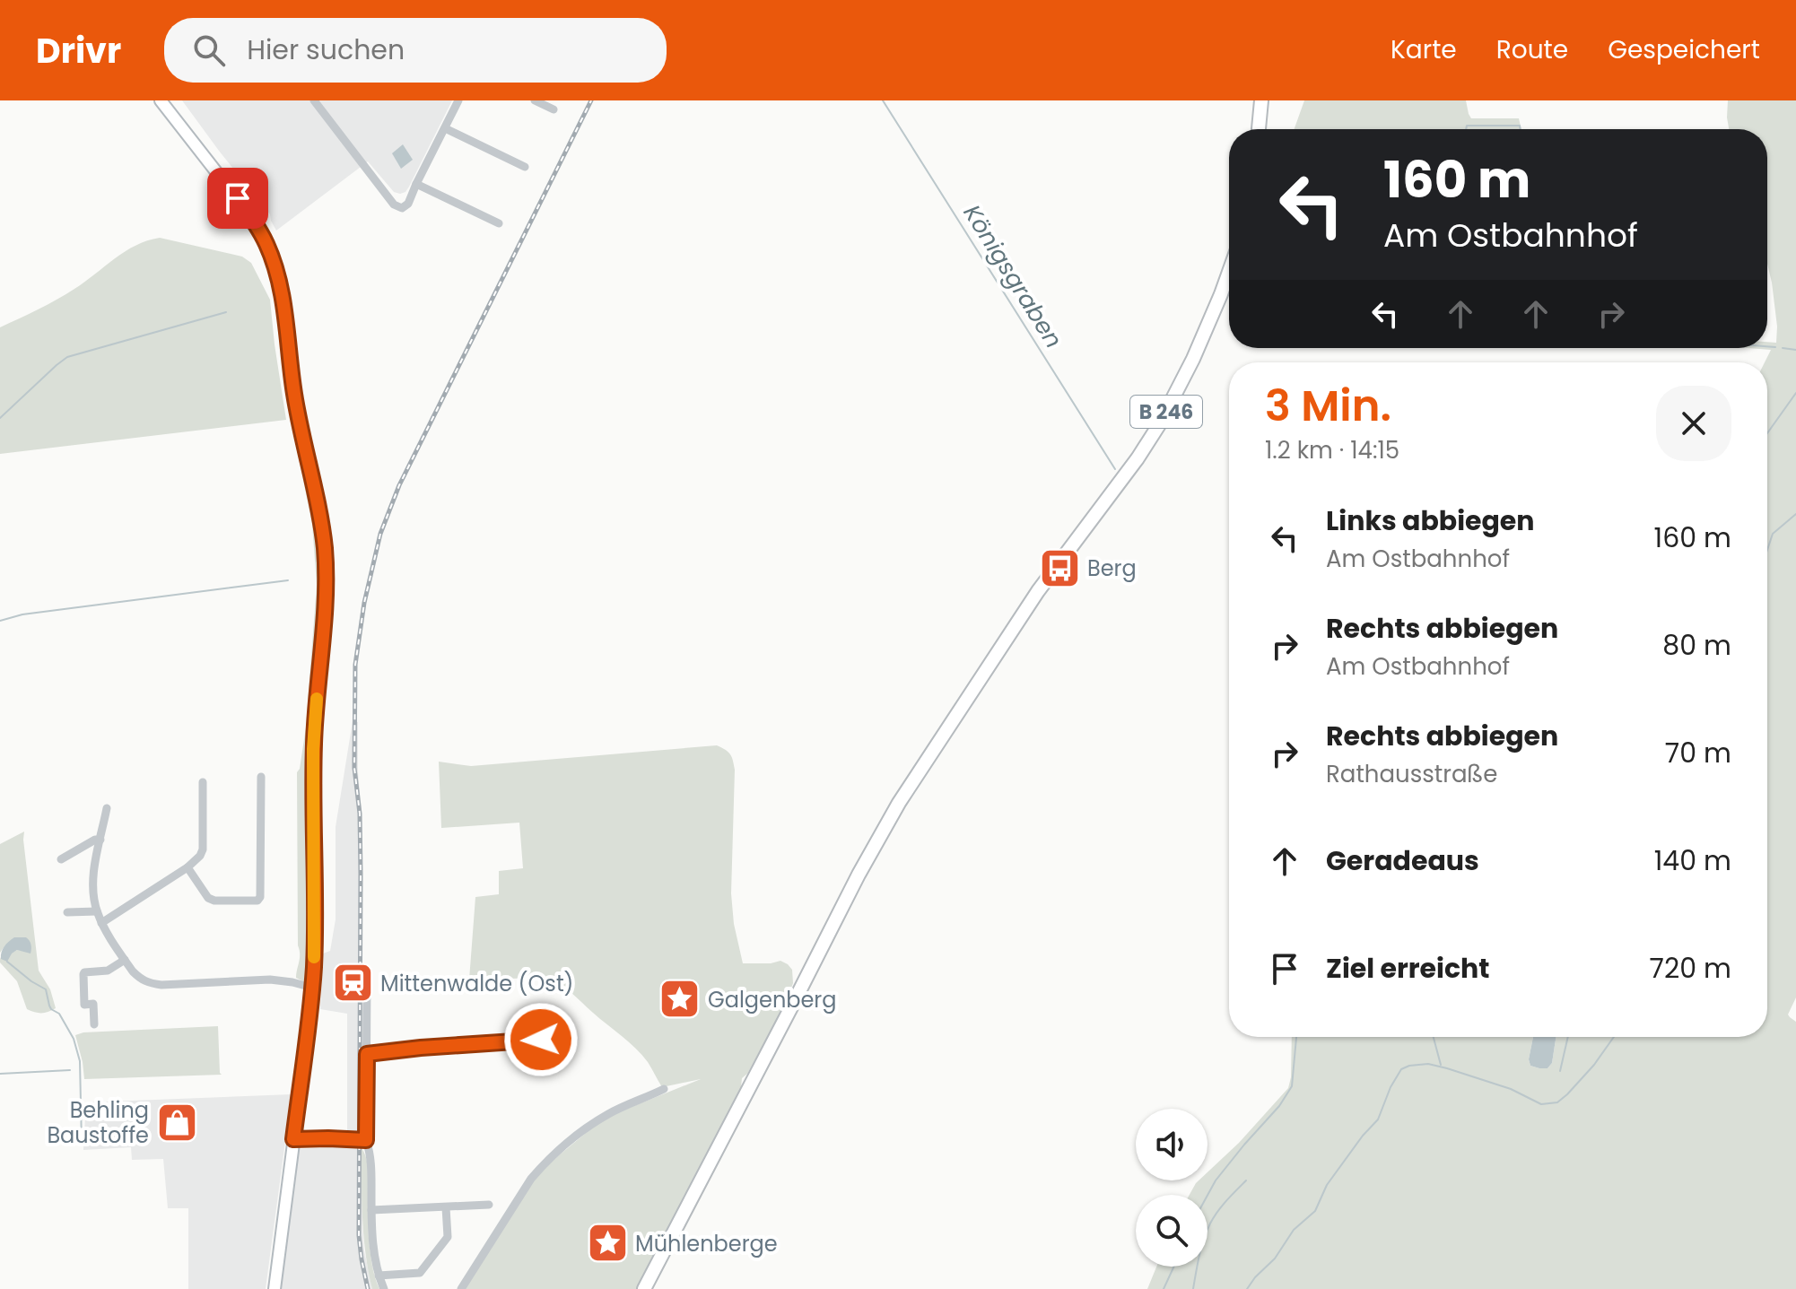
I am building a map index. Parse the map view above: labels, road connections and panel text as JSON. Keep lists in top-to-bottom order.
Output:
{
  "streets": {
    "main road": ["B 246"]
  },
  "water": ["Königsgraben"],
  "places": {
    "bus stop": ["Berg"],
    "station": ["Mittenwalde (Ost)"],
    "place": ["Galgenberg", "Mühlenberge"],
    "shop": ["Behling Baustoffe"]
  },
  "page": {
    "header": "Drivr",
    "search": "Hier suchen",
    "nav": ["Karte", "Route", "Gespeichert"],
    "turn": ["160 m", "Am Ostbahnhof"],
    "heading": ["3 Min.", "1.2 km · 14:15"],
    "list": [
      {
        "name": "Links abbiegen",
        "note": "Am Ostbahnhof",
        "value": "160 m"
      },
      {
        "name": "Rechts abbiegen",
        "note": "Am Ostbahnhof",
        "value": "80 m"
      },
      {
        "name": "Rechts abbiegen",
        "note": "Rathausstraße",
        "value": "70 m"
      },
      {
        "name": "Geradeaus",
        "value": "140 m"
      },
      {
        "name": "Ziel erreicht",
        "value": "720 m"
      }
    ]
  }
}
